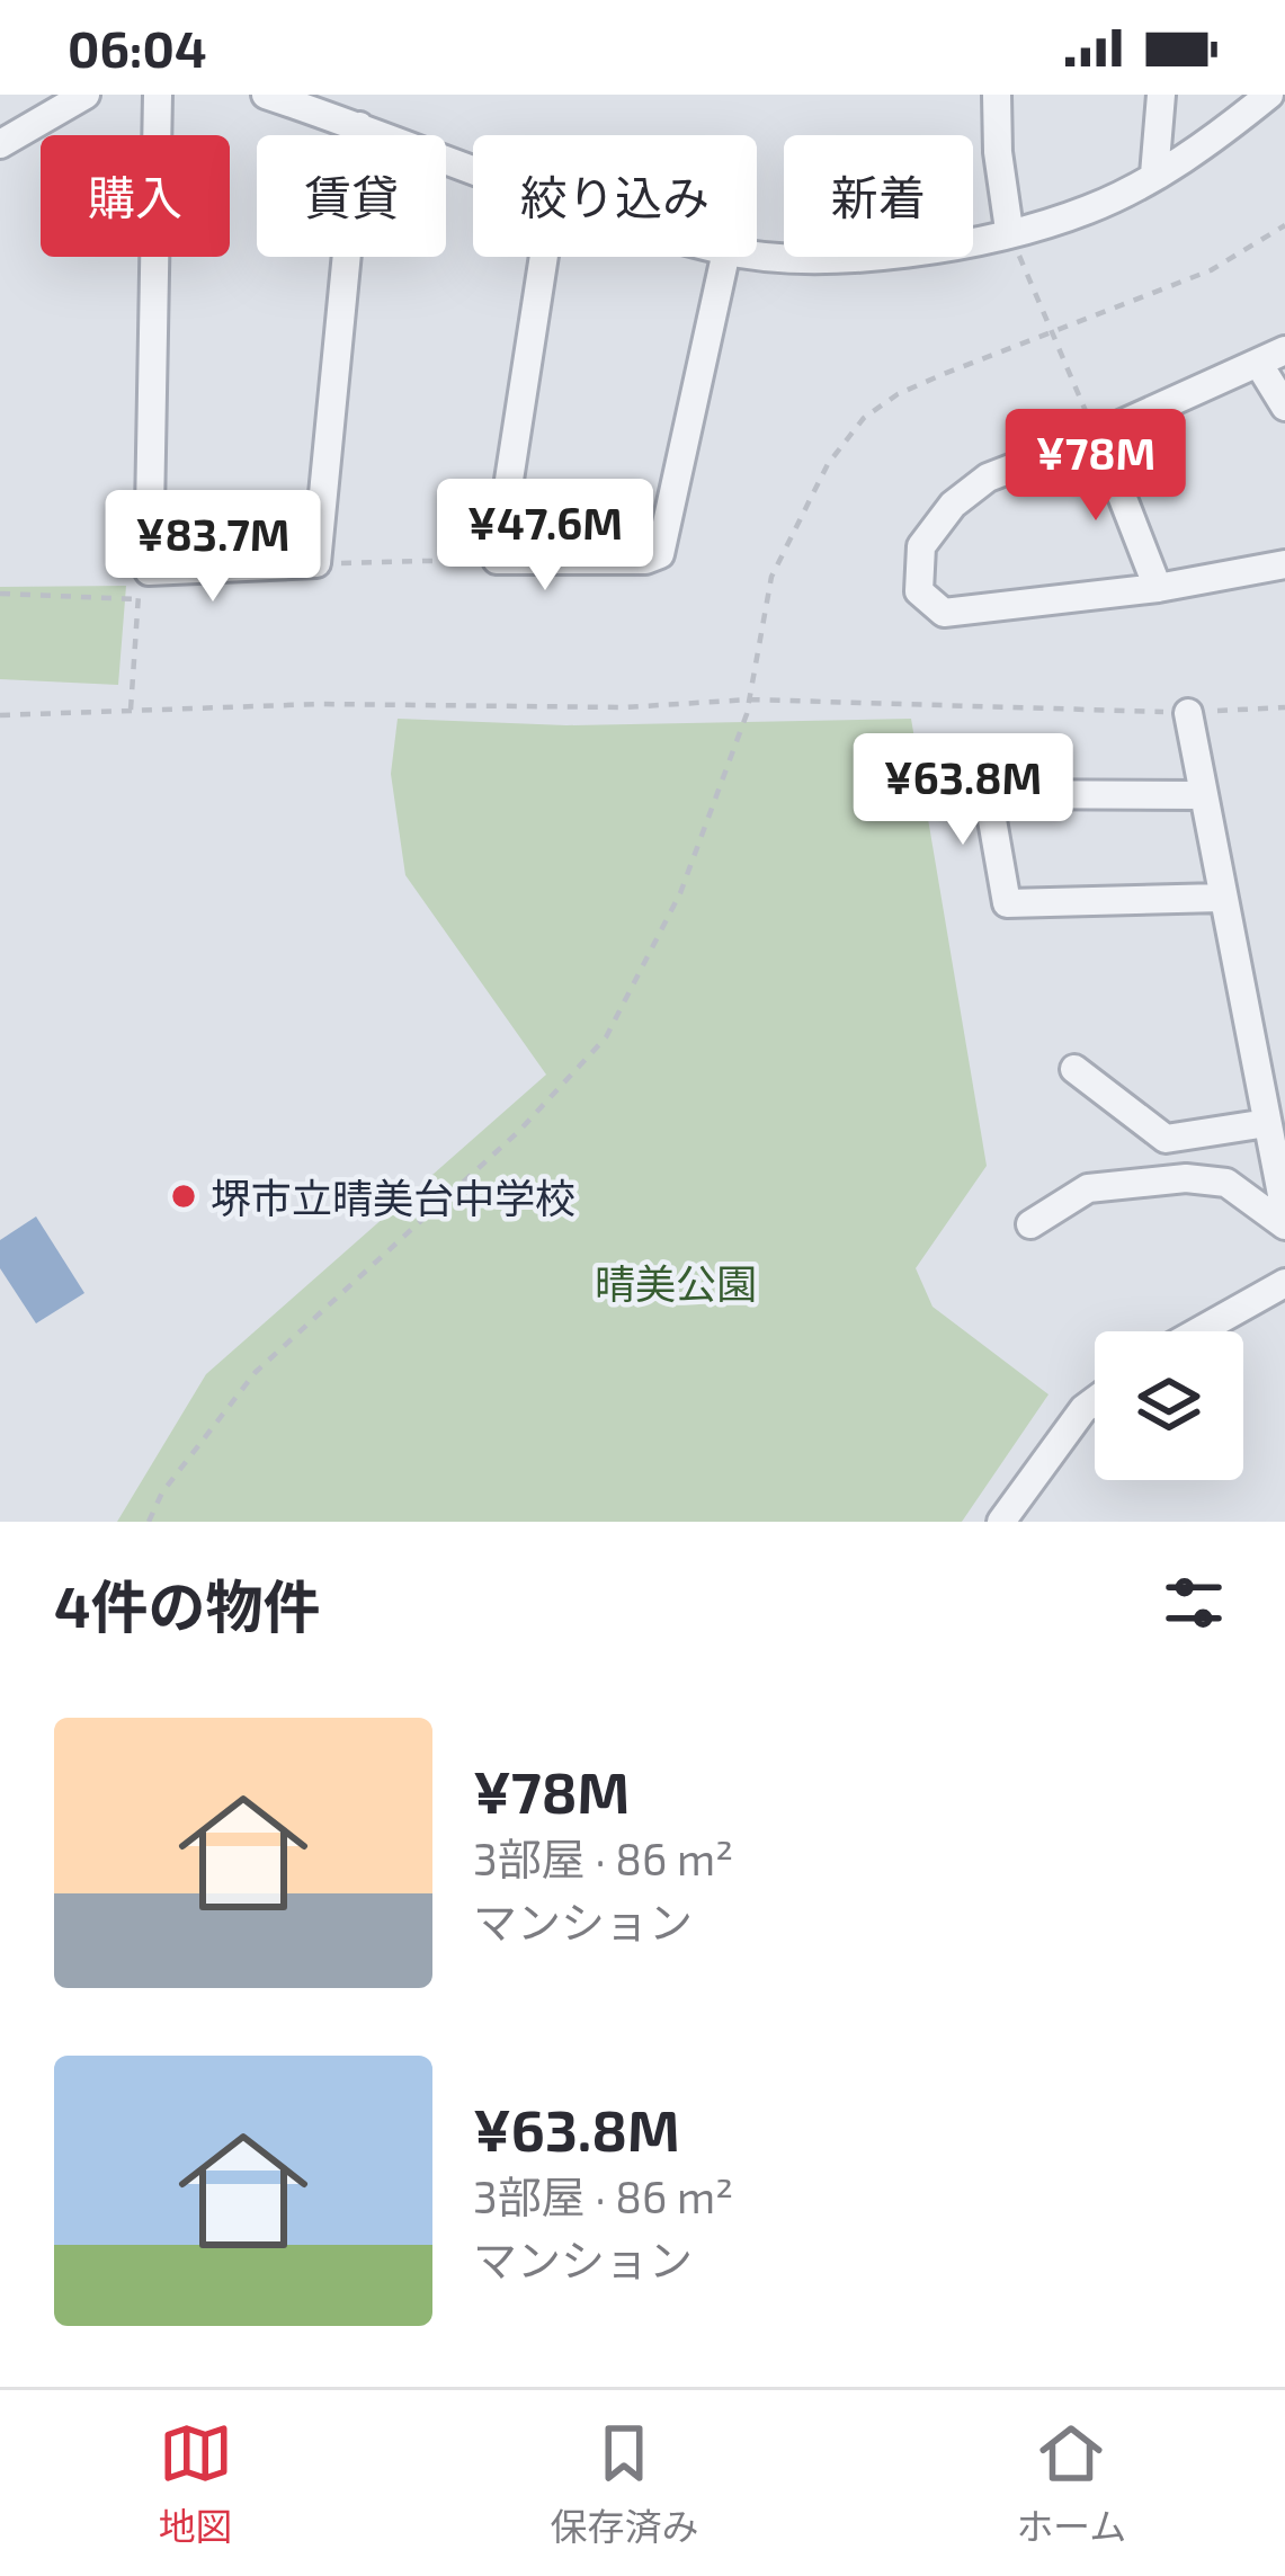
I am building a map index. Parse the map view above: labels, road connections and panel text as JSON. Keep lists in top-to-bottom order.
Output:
{
  "parks": ["晴美公園"],
  "places": ["堺市立晴美台中学校"],
  "page": {
    "status": "06:04",
    "chip": [
      "購入",
      "賃貸",
      "絞り込み",
      "新着"
    ],
    "price": [
      "¥78M",
      "¥47.6M",
      "¥83.7M",
      "¥63.8M"
    ],
    "heading": "4件の物件",
    "list": [
      {
        "name": "¥78M",
        "note": "3部屋 · 86 m² · マンション"
      },
      {
        "name": "¥63.8M",
        "note": "3部屋 · 86 m² · マンション"
      }
    ],
    "tabs": ["地図", "保存済み", "ホーム"]
  }
}
